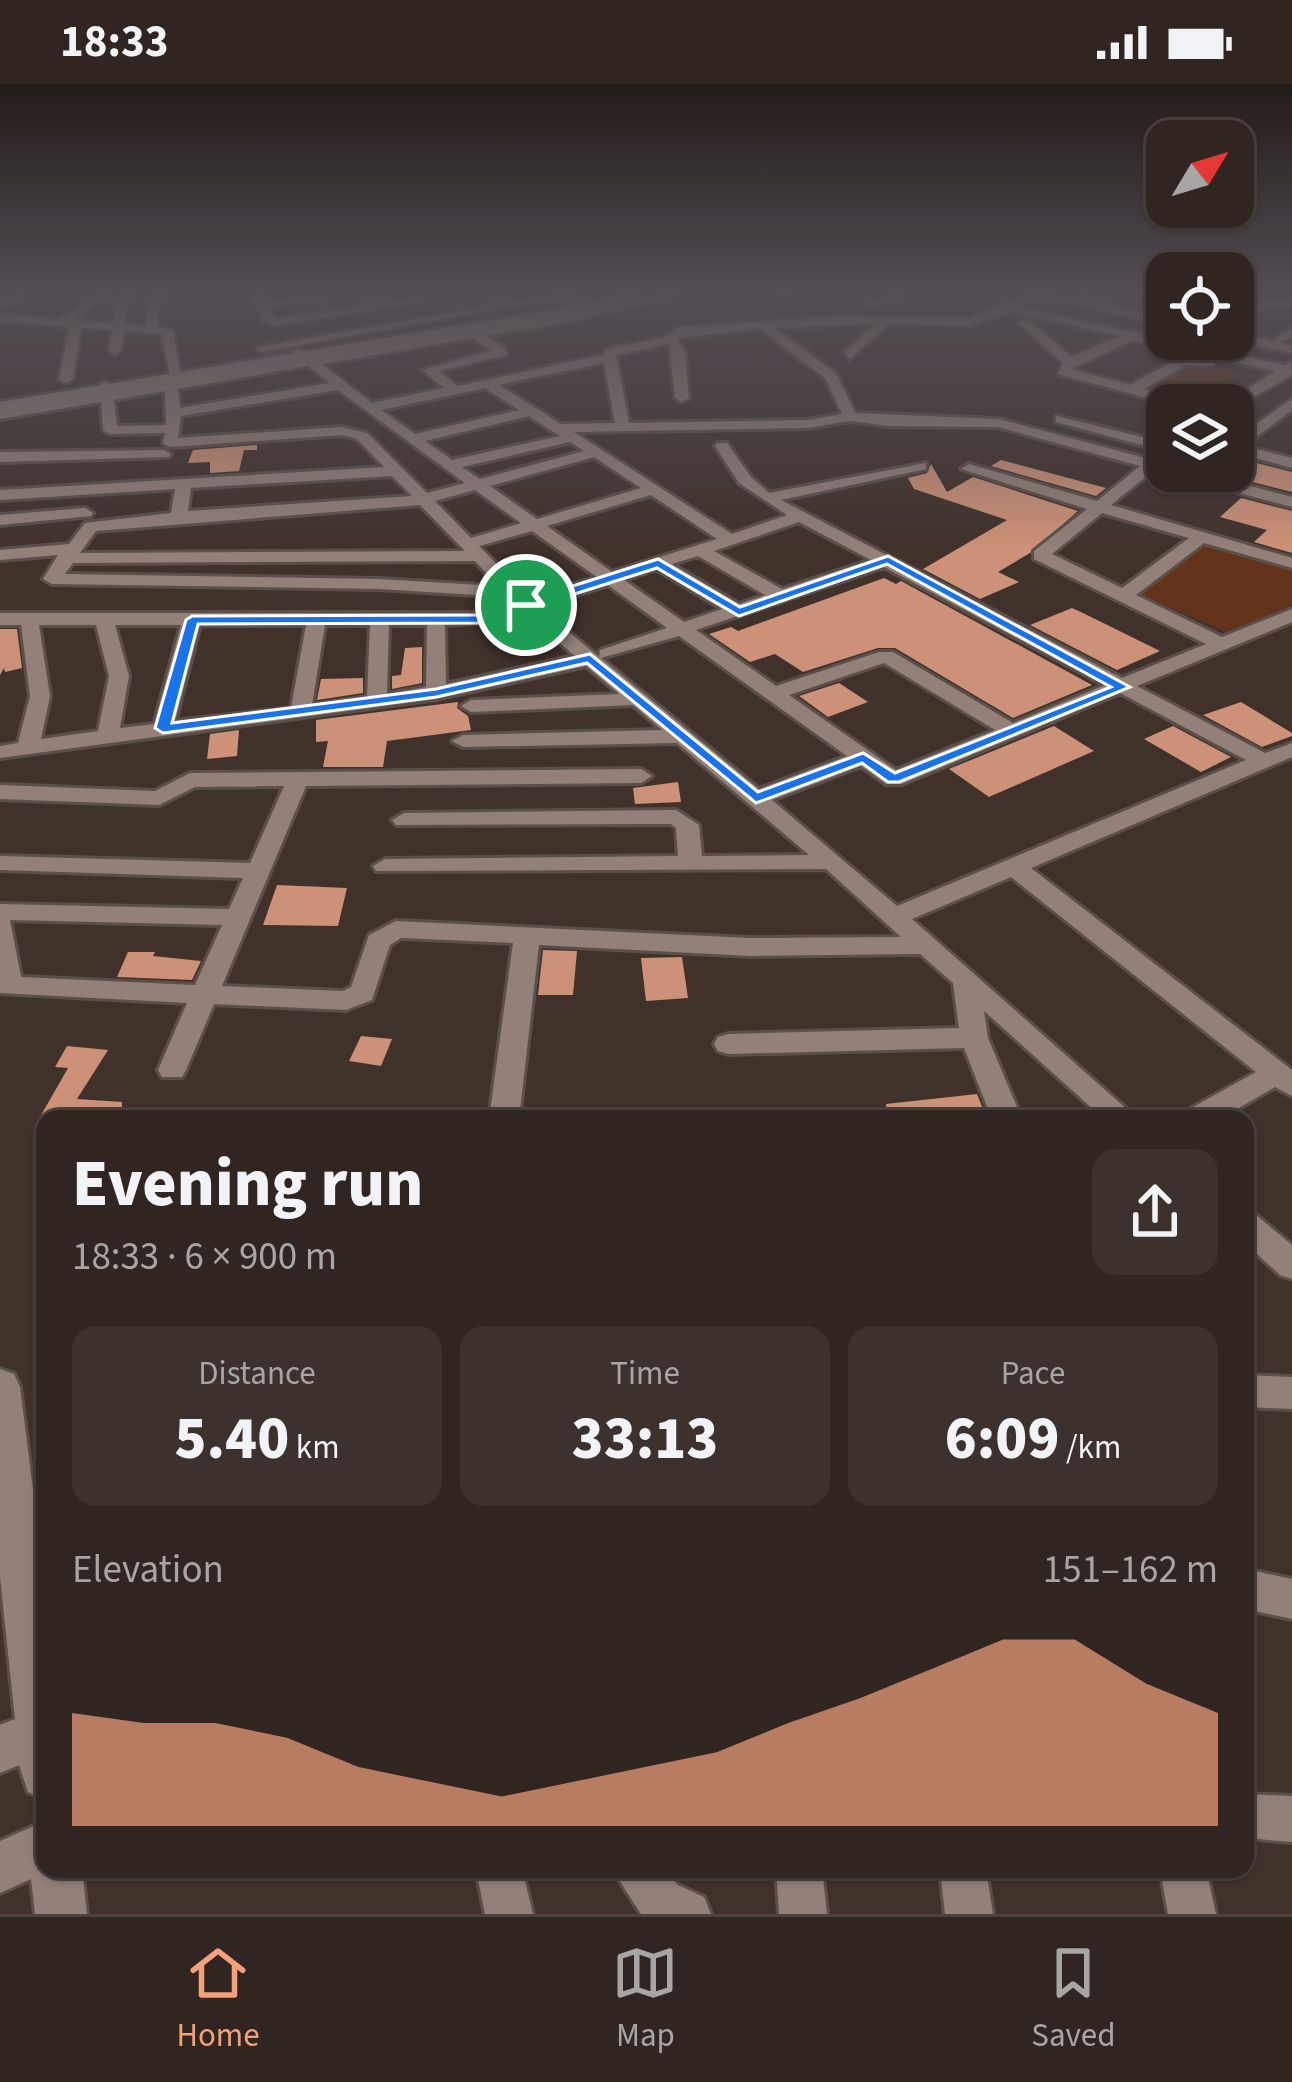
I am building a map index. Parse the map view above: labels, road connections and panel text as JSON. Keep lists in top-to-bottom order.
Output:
{
  "north": "top right",
  "page": {
    "status": "18:33",
    "heading": ["Evening run", "18:33 · 6 × 900 m"],
    "stats": [
      ["Distance", "5.40 km"],
      ["Time", "33:13"],
      ["Pace", "6:09 /km"]
    ],
    "chart": ["Elevation", "151–162 m"],
    "tabs": ["Home", "Map", "Saved"]
  }
}
